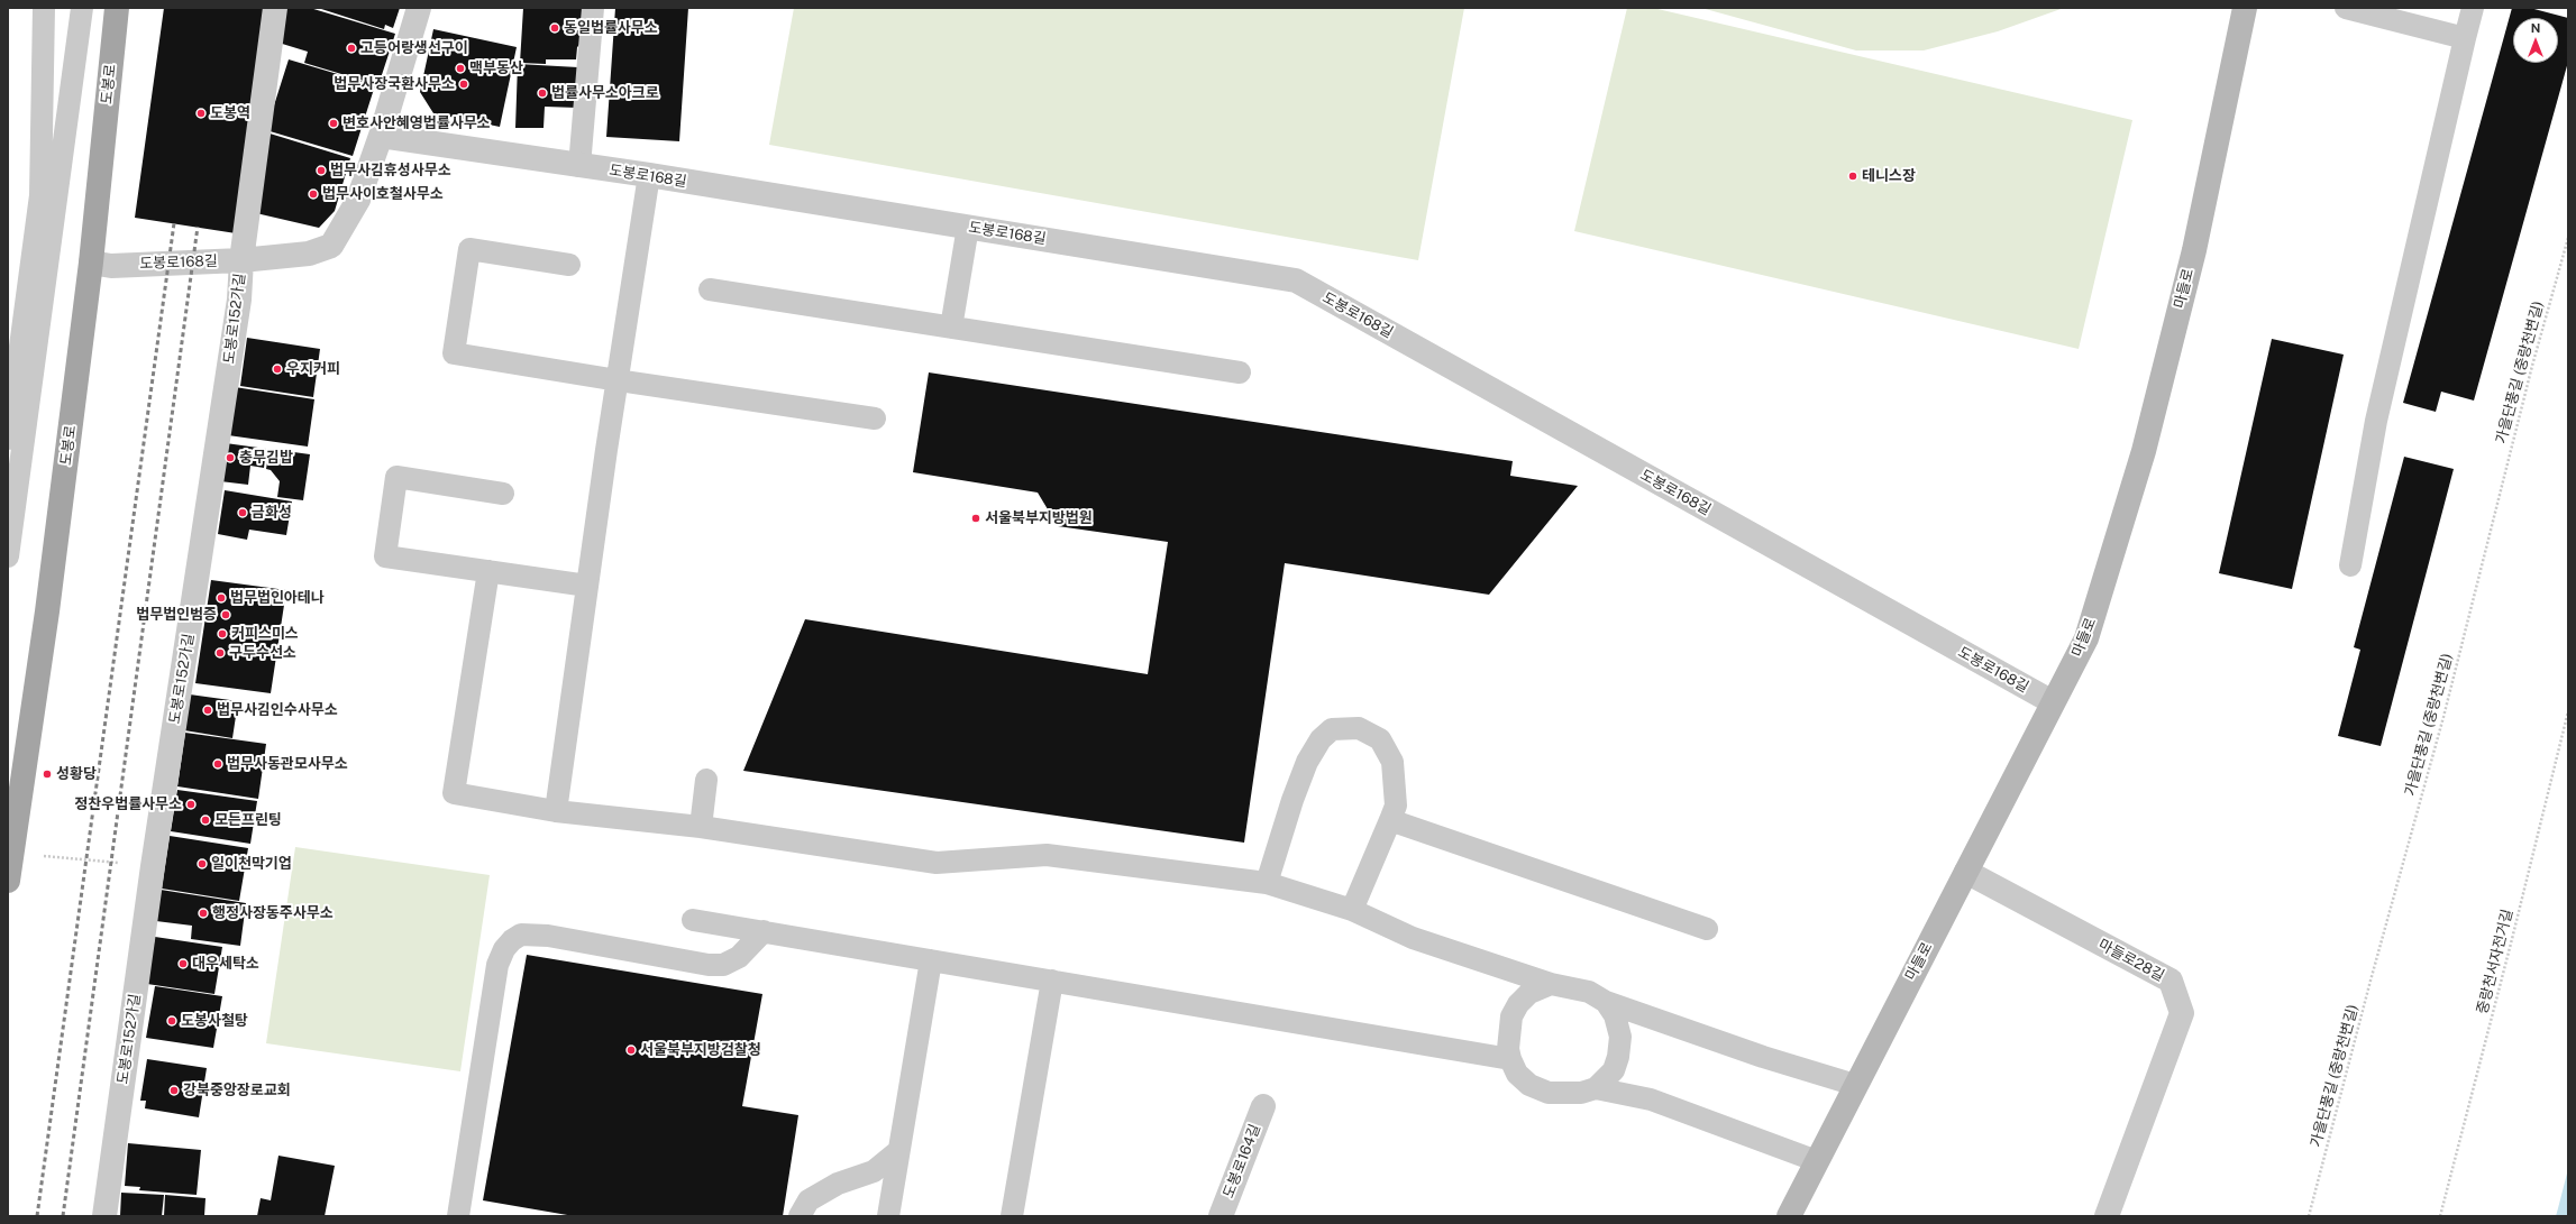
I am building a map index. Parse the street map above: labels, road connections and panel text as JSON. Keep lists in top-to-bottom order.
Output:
{
  "streets": {
    "main road": ["도봉로"],
    "street": [
      "도봉로168길",
      "마들로",
      "도봉로152가길",
      "마들로28길",
      "도봉로164길"
    ],
    "path": ["가을단풍길 (중랑천변길)", "중랑천서자전거길"]
  },
  "crossings": [
    ["도봉로", "도봉로168길"],
    ["도봉로168길", "마들로"],
    ["도봉로168길", "도봉로152가길"],
    ["마들로", "마들로28길"]
  ],
  "places": [
    "동일법률사무소",
    "고등어랑생선구이",
    "맥부동산",
    "법무사장국환사무소",
    "법률사무소아크로",
    "도봉역",
    "변호사안혜영법률사무소",
    "법무사김휴성사무소",
    "테니스장",
    "법무사이호철사무소",
    "우지커피",
    "충무김밥",
    "금화성",
    "서울북부지방법원",
    "법무법인아테나",
    "법무법인범증",
    "커피스미스",
    "구두수선소",
    "법무사김인수사무소",
    "법무사동관모사무소",
    "성황당",
    "정찬우법률사무소",
    "모든프린팅",
    "일이천막기업",
    "행정사장동주사무소",
    "대우세탁소",
    "도봉사철탕",
    "서울북부지방검찰청",
    "강북중앙장로교회"
  ],
  "north": "top"
}
